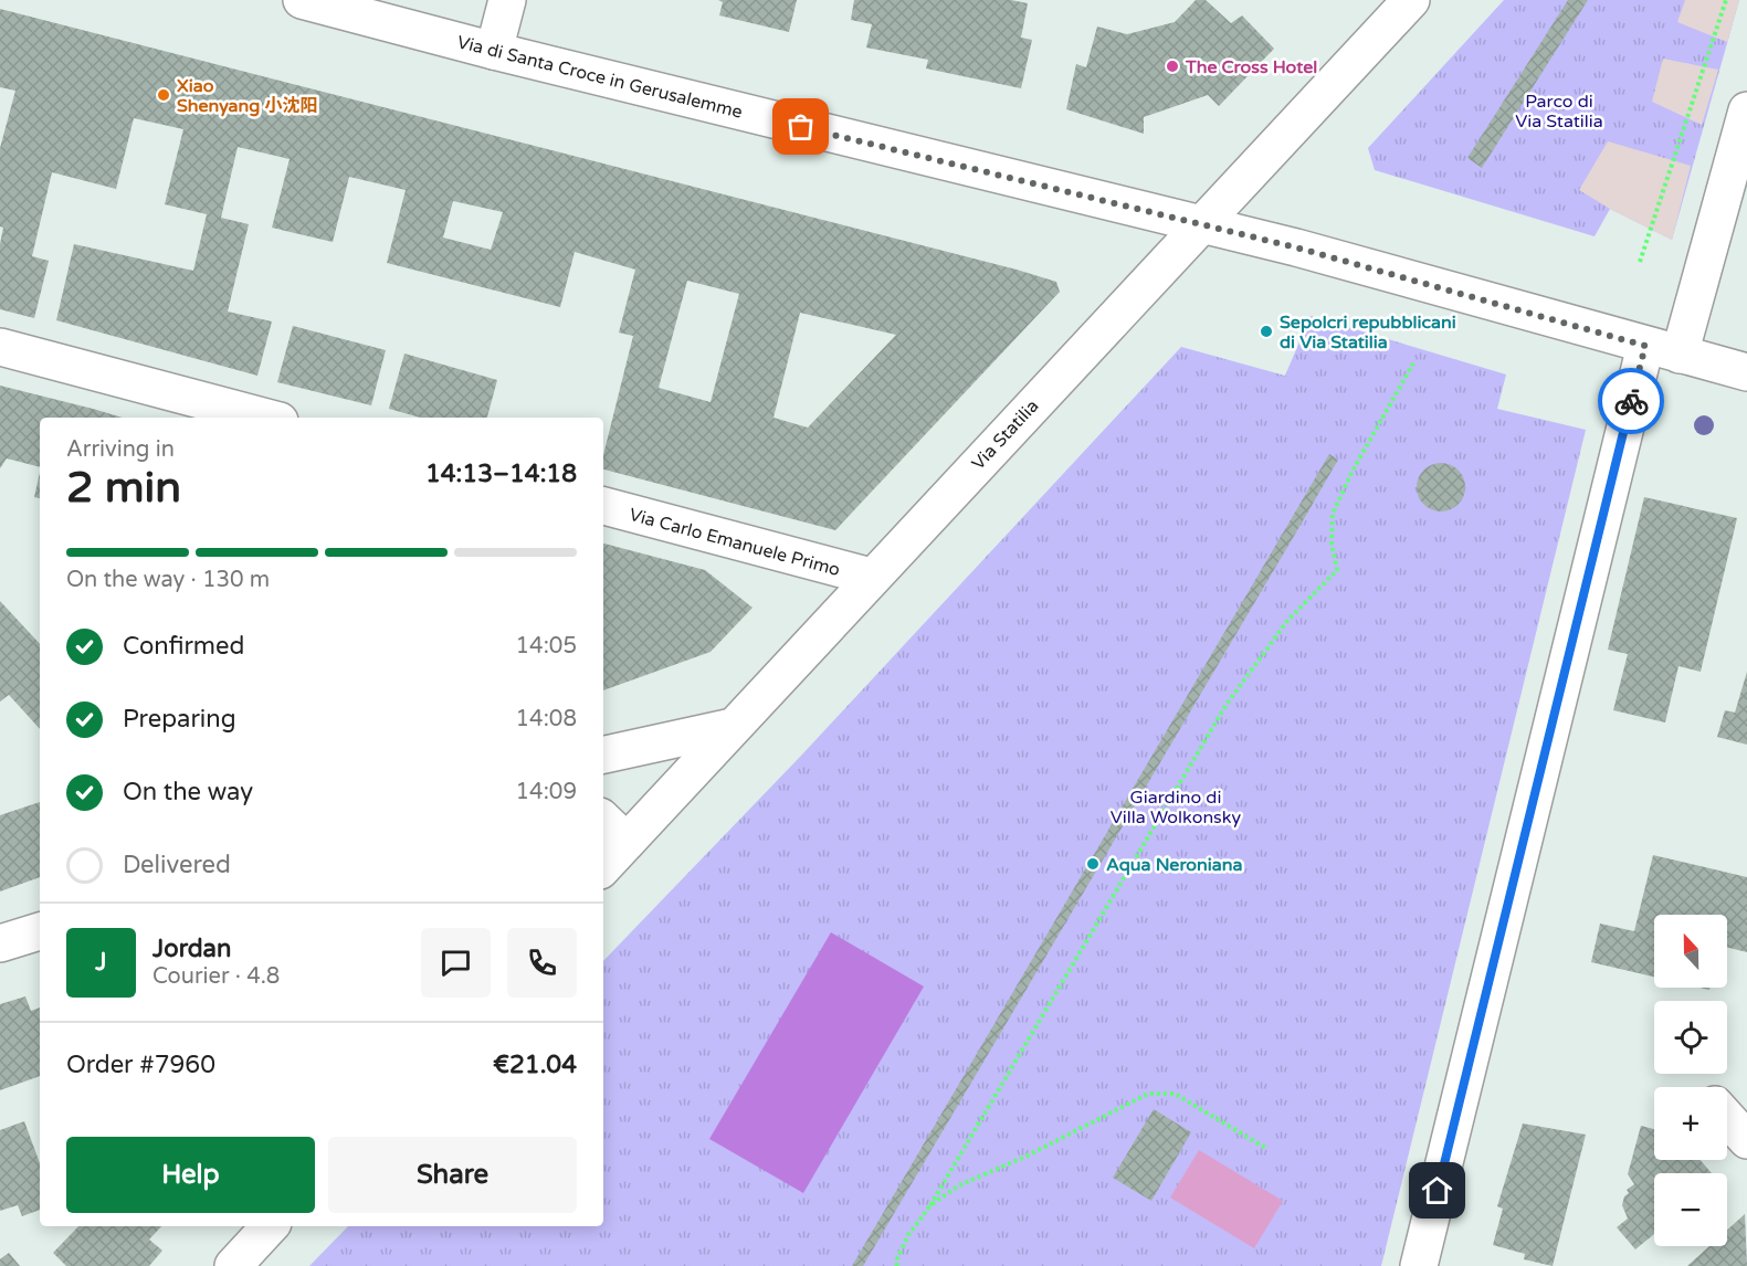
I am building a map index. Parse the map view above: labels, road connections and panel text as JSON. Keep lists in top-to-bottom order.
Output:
{
  "streets": {
    "street": ["Via di Santa Croce in Gerusalemme", "Via Statilia", "Via Carlo Emanuele Primo"]
  },
  "crossings": [
    ["Via di Santa Croce in Gerusalemme", "Via Statilia"],
    ["Via Statilia", "Via Carlo Emanuele Primo"]
  ],
  "parks": ["Parco di Via Statilia", "Giardino di Villa Wolkonsky"],
  "places": [
    "The Cross Hotel",
    "Xiao Shenyang 小沈阳",
    "Sepolcri repubblicani di Via Statilia",
    "Aqua Neroniana"
  ],
  "north": "top",
  "page": {
    "heading": ["2 min", "Arriving in", "14:13–14:18"],
    "panel": [
      "Jordan",
      "Courier · 4.8",
      "Order #7960",
      "€21.04"
    ],
    "bar": "On the way · 130 m",
    "list": [
      ["Confirmed", "14:05"],
      ["Preparing", "14:08"],
      ["On the way", "14:09"],
      "Delivered"
    ],
    "map_buttons": ["+", "−"],
    "round": "J",
    "buttons": ["Help", "Share"]
  }
}
